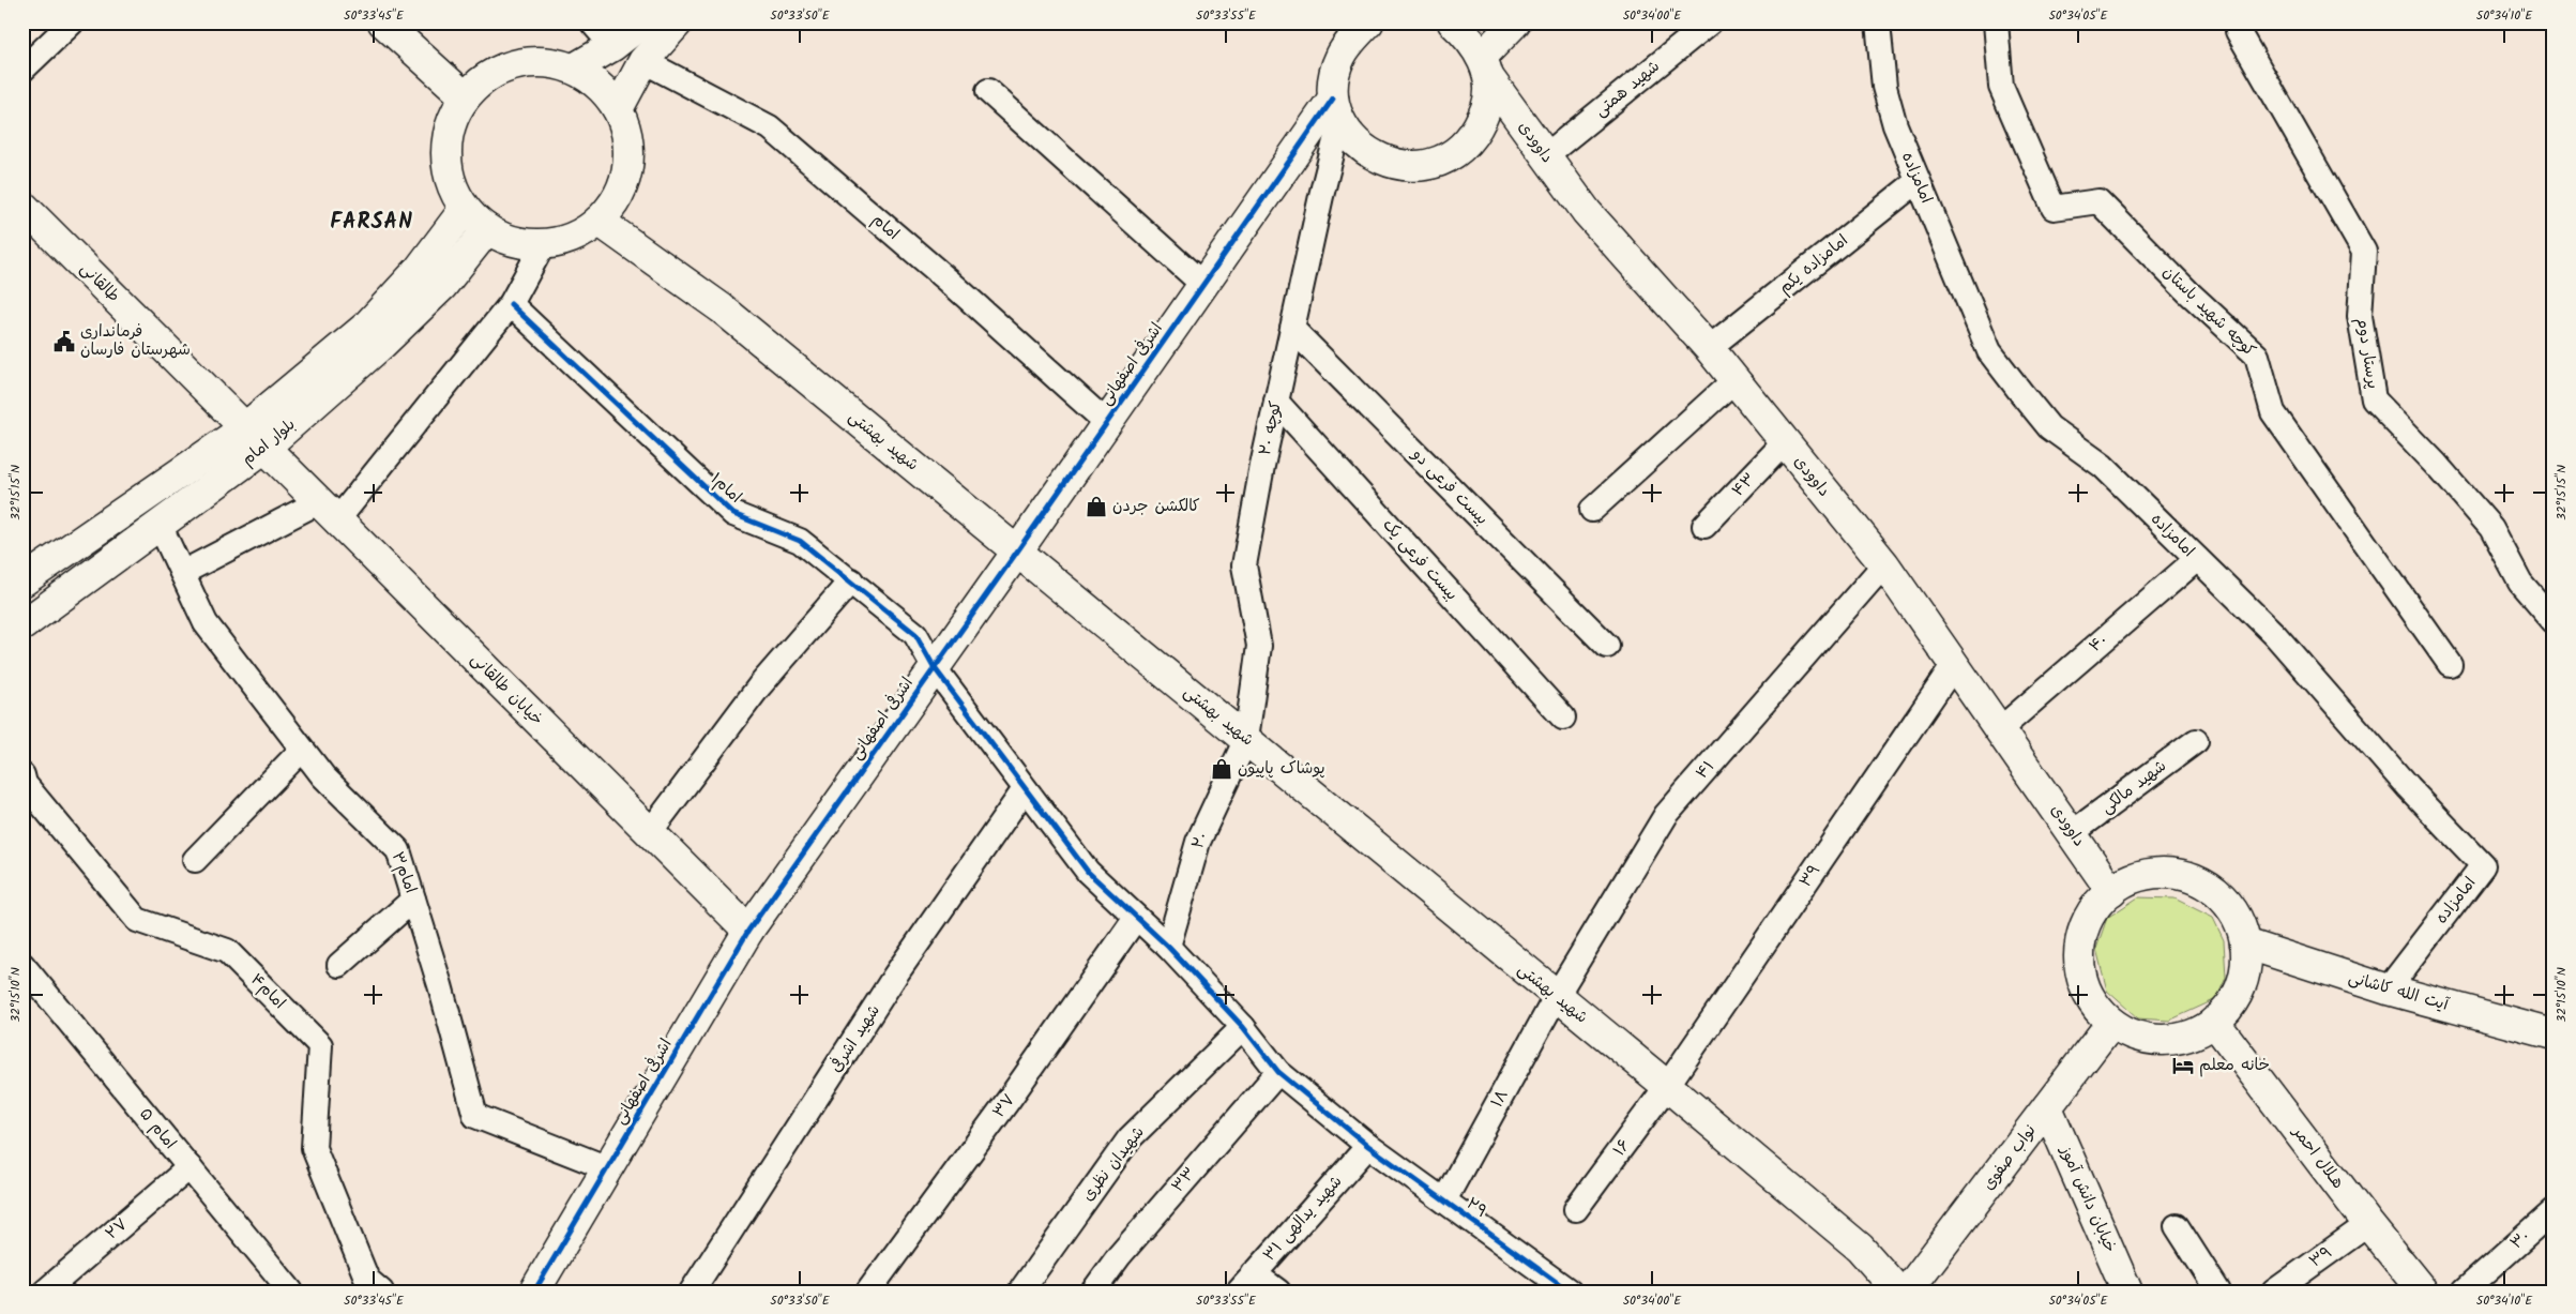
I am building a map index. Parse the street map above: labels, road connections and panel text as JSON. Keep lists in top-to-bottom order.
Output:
{
  "streets": {
    "main road": [
      "داوودی",
      "طالقانی",
      "اشرفی اصفهانی",
      "شهید بهشتی",
      "بلوار امام",
      "خیابان طالقانی",
      "آیت الله کاشانی",
      "نواب صفوی",
      "هـلال احمر",
      "خیابان دانش آموز"
    ],
    "street": [
      "شهید همتی",
      "امامزاده",
      "امام",
      "امامزاده یکم",
      "کوچه شهید باستان",
      "پرستار دوم",
      "کوچه ۲۰",
      "۴۳",
      "بیست فرعی دو",
      "امام۱",
      "بیست فرعی یک",
      "۴۰",
      "۴۱",
      "شهید مالکی",
      "۲۰",
      "امام۳",
      "۳۹",
      "امام۴",
      "شهید اشرفی",
      "۱۸",
      "۳۷",
      "امام ۵",
      "۱۶",
      "شهیدان نظری",
      "۳۳",
      "۲۹",
      "۳۱ شهید یدالهی",
      "۲۷",
      "۳۰"
    ]
  },
  "crossings": [
    ["شهید همتی", "داوودی"],
    ["داوودی", "امامزاده یکم"],
    ["داوودی", "۴۳"],
    ["داوودی", "۴۰"],
    ["داوودی", "۴۱"],
    ["داوودی", "شهید مالکی"],
    ["داوودی", "۳۹"],
    ["داوودی", "آیت الله کاشانی"],
    ["داوودی", "نواب صفوی"],
    ["داوودی", "هـلال احمر"],
    ["امامزاده", "امامزاده یکم"],
    ["امامزاده", "۴۰"],
    ["امامزاده", "آیت الله کاشانی"],
    ["امام", "اشرفی اصفهانی"],
    ["طالقانی", "بلوار امام"],
    ["طالقانی", "خیابان طالقانی"],
    ["اشرفی اصفهانی", "کوچه ۲۰"],
    ["اشرفی اصفهانی", "شهید بهشتی"],
    ["اشرفی اصفهانی", "امام۱"],
    ["اشرفی اصفهانی", "خیابان طالقانی"],
    ["اشرفی اصفهانی", "امام۳"],
    ["کوچه ۲۰", "شهید بهشتی"],
    ["کوچه ۲۰", "بیست فرعی دو"],
    ["کوچه ۲۰", "بیست فرعی یک"],
    ["کوچه ۲۰", "۲۰"],
    ["شهید بهشتی", "بلوار امام"],
    ["شهید بهشتی", "۴۱"],
    ["شهید بهشتی", "۲۰"],
    ["شهید بهشتی", "۳۹"],
    ["شهید بهشتی", "۱۸"],
    ["شهید بهشتی", "۱۶"],
    ["بلوار امام", "خیابان طالقانی"],
    ["بلوار امام", "امام۳"],
    ["امام۱", "شهید اشرفی"],
    ["امام۱", "۳۷"],
    ["امام۱", "۲۹"],
    ["۴۱", "۱۸"],
    ["۲۰", "۲۹"],
    ["۳۹", "۱۶"],
    ["۳۹", "هـلال احمر"],
    ["آیت الله کاشانی", "نواب صفوی"],
    ["آیت الله کاشانی", "هـلال احمر"],
    ["۱۸", "۲۹"],
    ["۳۷", "۲۹"],
    ["امام ۵", "۲۷"],
    ["نواب صفوی", "هـلال احمر"],
    ["نواب صفوی", "خیابان دانش آموز"],
    ["شهیدان نظری", "۲۹"],
    ["۳۳", "۲۹"],
    ["۲۹", "۳۱ شهید یدالهی"]
  ],
  "districts": ["FARSAN"],
  "places": {
    "public building": ["فرمانداری شهرستان فارسان"],
    "shop": ["کالکشن جردن", "پوشاک پاپیون"],
    "hotel": ["خانه معلم"]
  },
  "coordinates": [
    "50°33'45\"E",
    "50°33'50\"E",
    "50°33'55\"E",
    "50°34'00\"E",
    "50°34'05\"E",
    "50°34'10\"E",
    "32°15'15\"N",
    "32°15'10\"N"
  ]
}
